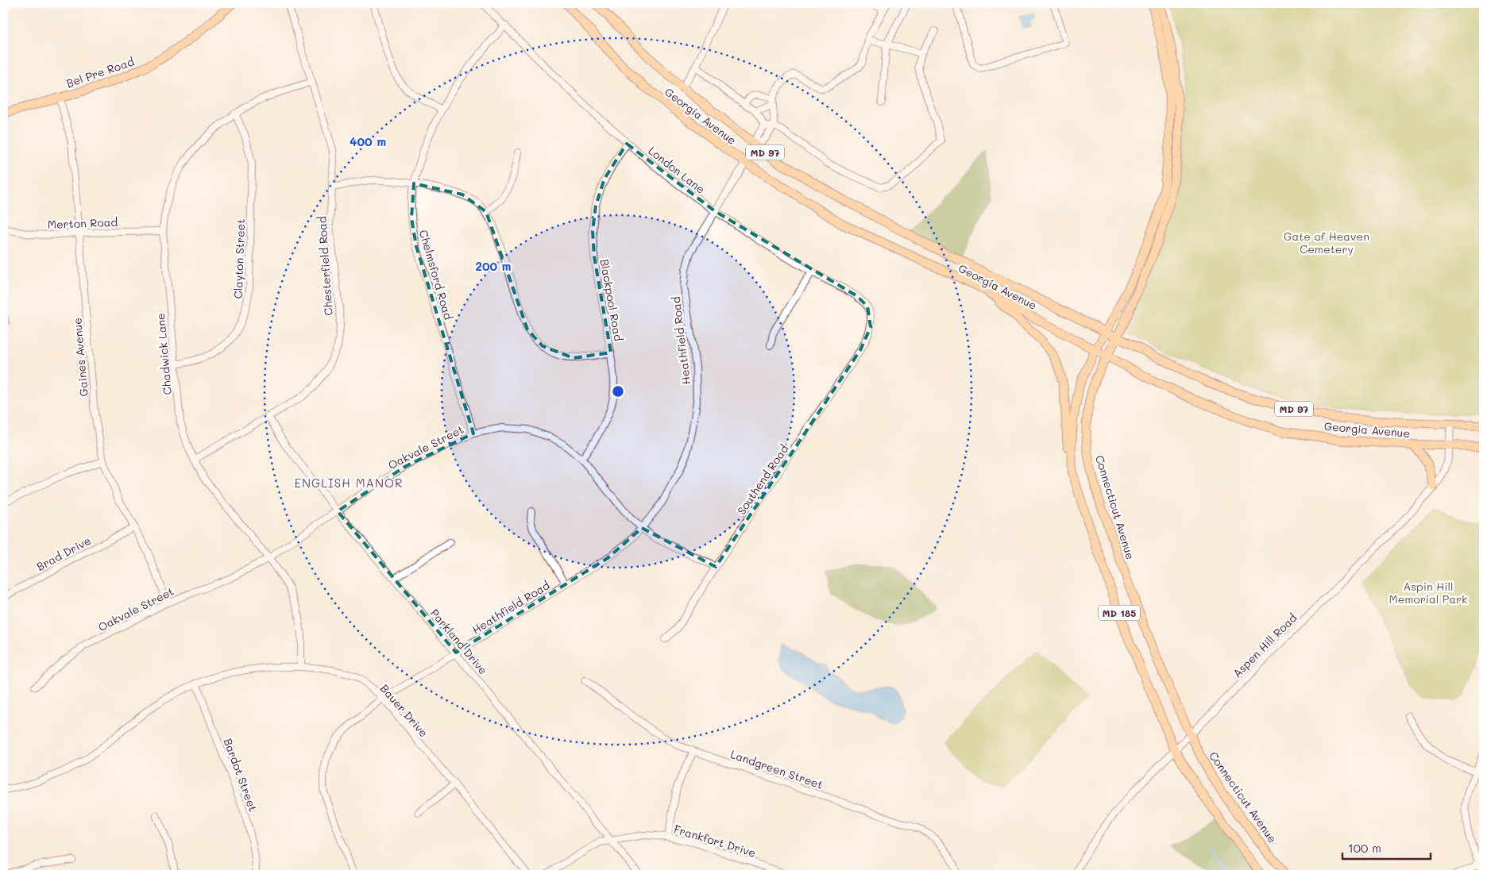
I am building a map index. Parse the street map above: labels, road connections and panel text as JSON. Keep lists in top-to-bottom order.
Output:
{
  "streets": {
    "main road": [
      "Bel Pre Road",
      "Georgia Avenue",
      "MD 97",
      "Connecticut Avenue",
      "MD 185"
    ],
    "street": [
      "London Lane",
      "Merton Road",
      "Clayton Street",
      "Chesterfield Road",
      "Chelmsford Road",
      "Blackpool Road",
      "Heathfield Road",
      "Chadwick Lane",
      "Gaines Avenue",
      "Oakvale Street",
      "Southend Road",
      "Brad Drive",
      "Parkland Drive",
      "Aspen Hill Road",
      "Bauer Drive",
      "Landgreen Street",
      "Bardot Street",
      "Frankfort Drive"
    ]
  },
  "crossings": [
    ["Bel Pre Road", "Gaines Avenue"],
    ["Georgia Avenue", "Heathfield Road"],
    ["Georgia Avenue", "Connecticut Avenue"],
    ["Georgia Avenue", "MD 185"],
    ["Georgia Avenue", "Aspen Hill Road"],
    ["London Lane", "Chelmsford Road"],
    ["London Lane", "Blackpool Road"],
    ["London Lane", "Heathfield Road"],
    ["London Lane", "Southend Road"],
    ["Merton Road", "Chadwick Lane"],
    ["Merton Road", "Gaines Avenue"],
    ["Clayton Street", "Chadwick Lane"],
    ["Chesterfield Road", "Chadwick Lane"],
    ["Chesterfield Road", "Parkland Drive"],
    ["Chelmsford Road", "Oakvale Street"],
    ["Blackpool Road", "Oakvale Street"],
    ["Heathfield Road", "Oakvale Street"],
    ["Heathfield Road", "Parkland Drive"],
    ["Heathfield Road", "Bauer Drive"],
    ["Chadwick Lane", "Oakvale Street"],
    ["Chadwick Lane", "Bauer Drive"],
    ["Gaines Avenue", "Oakvale Street"],
    ["Gaines Avenue", "Brad Drive"],
    ["Oakvale Street", "Southend Road"],
    ["Oakvale Street", "Parkland Drive"],
    ["Connecticut Avenue", "Aspen Hill Road"],
    ["MD 185", "Aspen Hill Road"],
    ["Parkland Drive", "Frankfort Drive"],
    ["Bauer Drive", "Bardot Street"]
  ],
  "districts": ["ENGLISH MANOR"],
  "parks": ["Gate of Heaven Cemetery", "Aspin Hill Memorial Park"],
  "scale_bar": "100 m",
  "rings": ["400 m", "200 m"]
}
